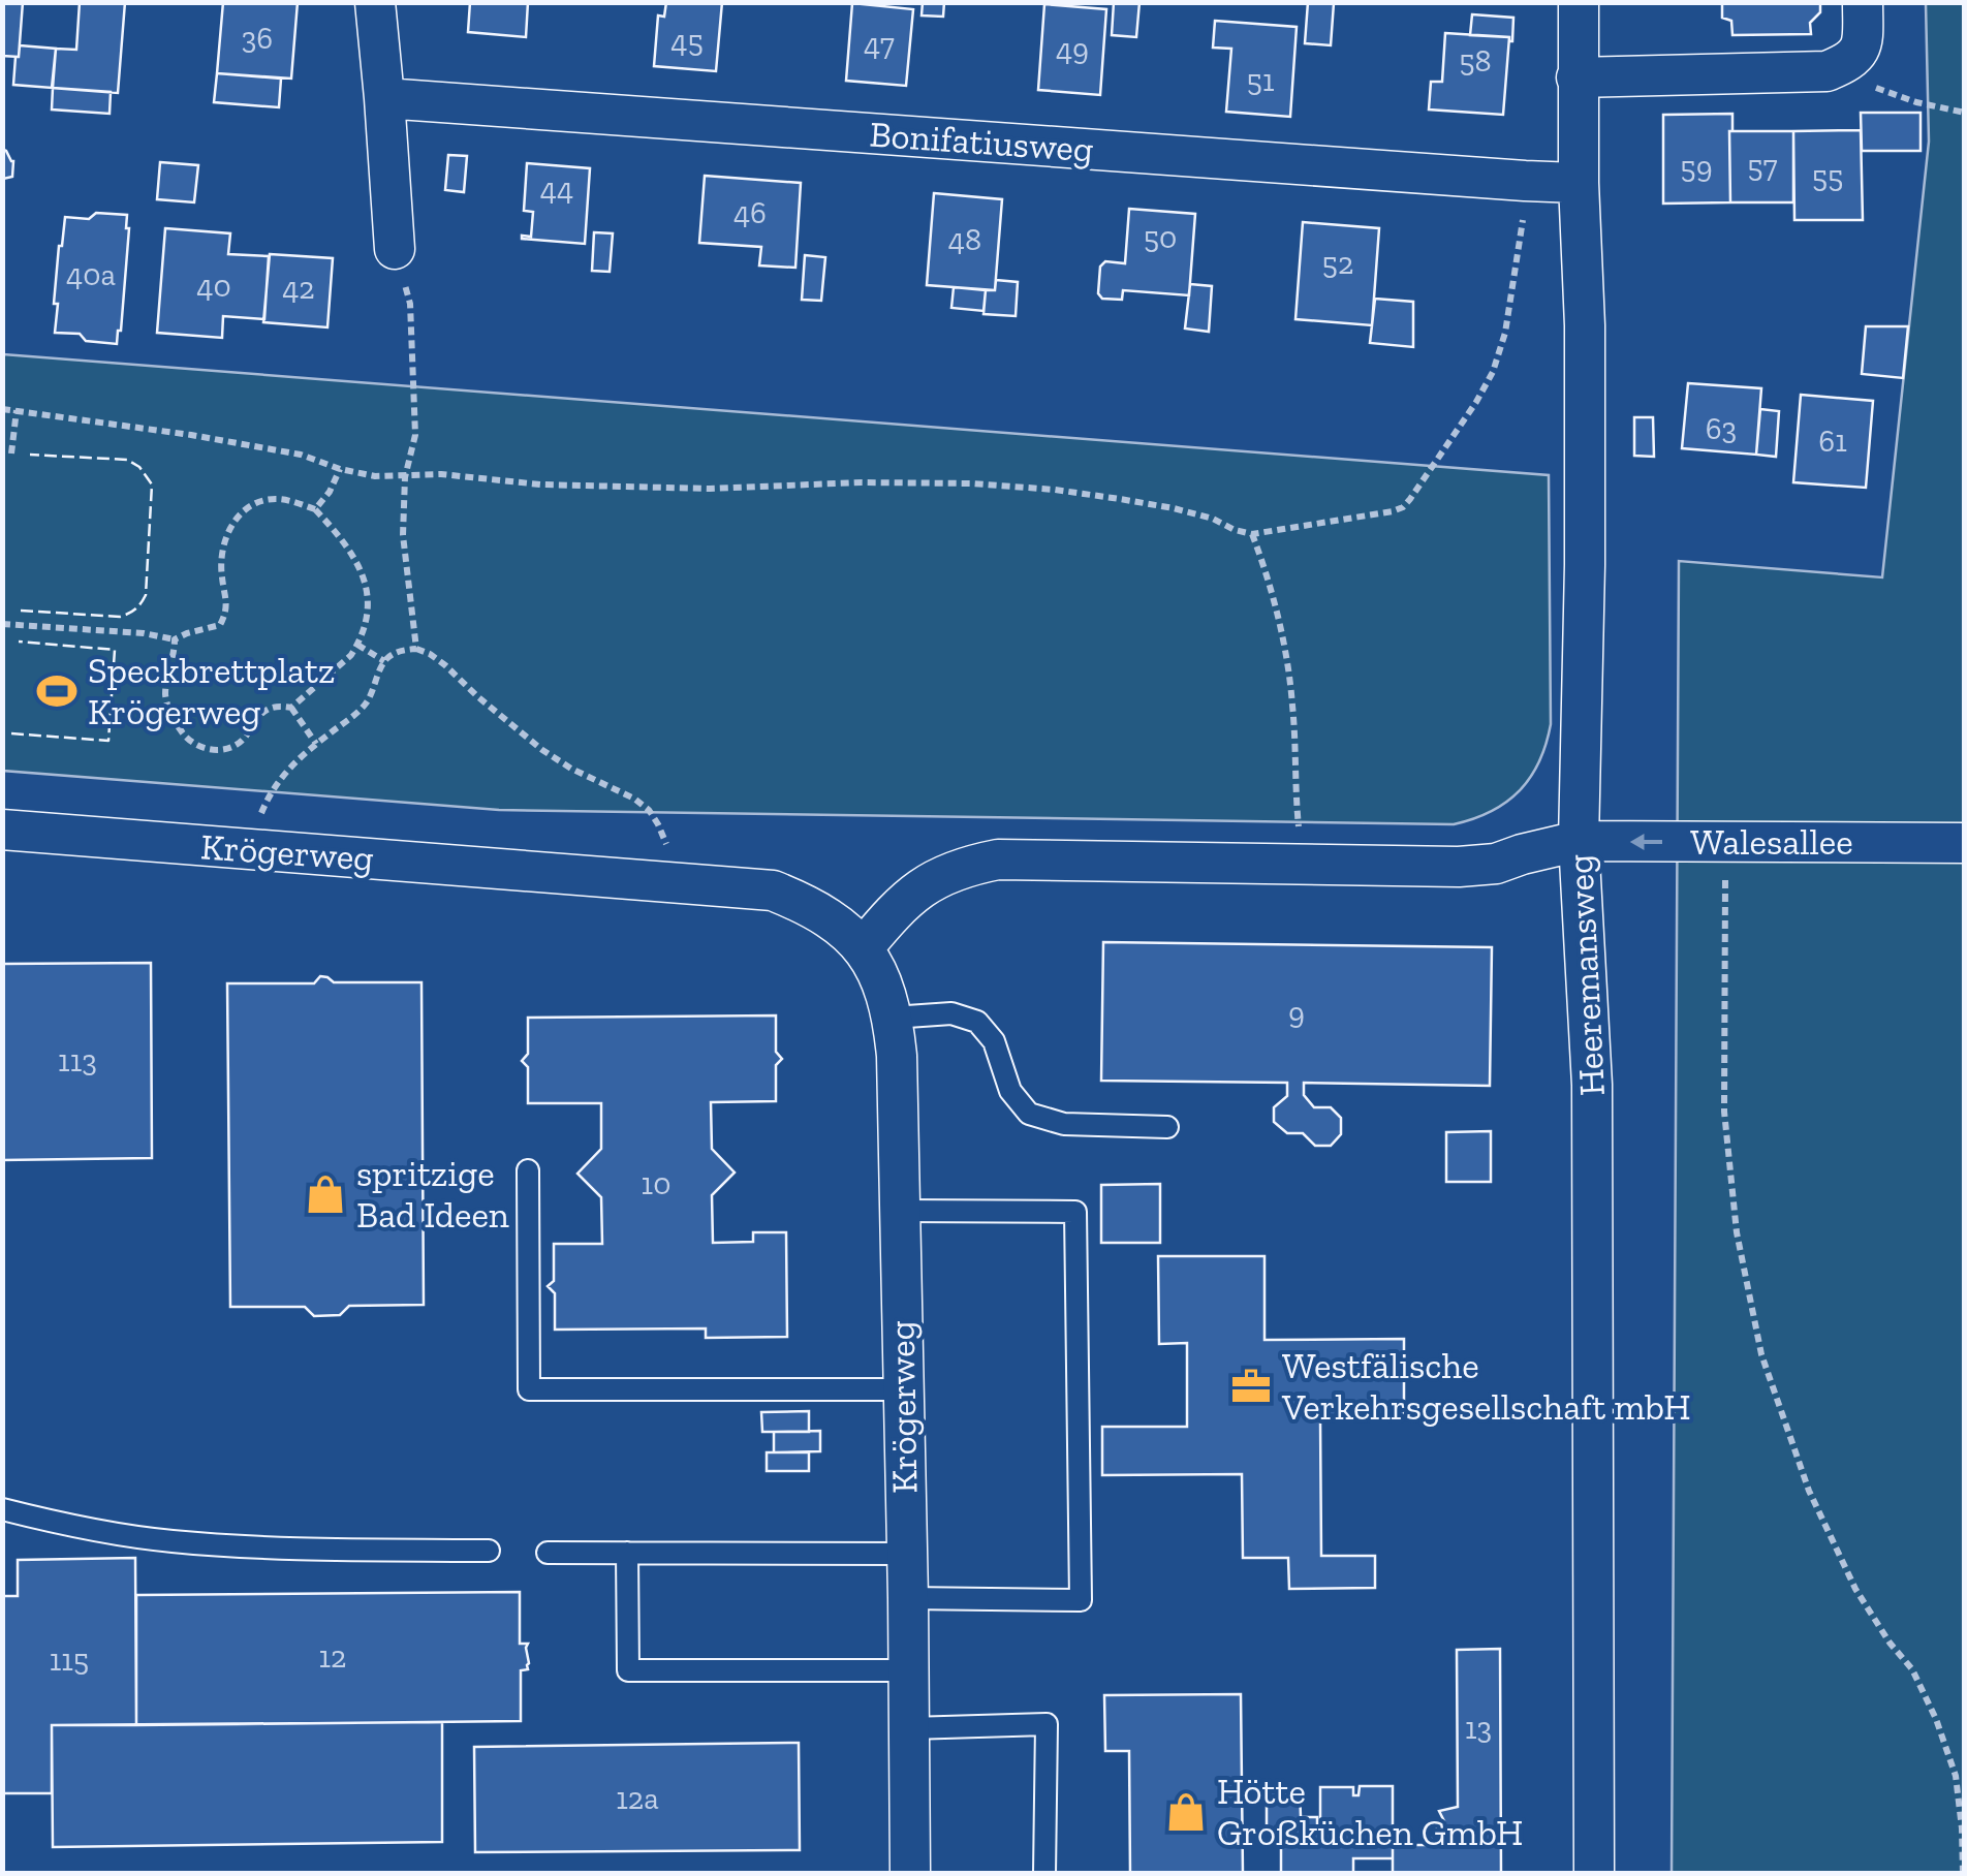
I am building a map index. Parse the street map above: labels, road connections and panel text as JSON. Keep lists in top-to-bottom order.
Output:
{
  "streets": {
    "street": [
      "Bonifatiusweg",
      "Walesallee",
      "Krögerweg",
      "Heeremansweg"
    ]
  },
  "crossings": [
    ["Bonifatiusweg", "Heeremansweg"],
    ["Walesallee", "Heeremansweg"]
  ],
  "one_way": ["Walesallee"],
  "places": {
    "sports": ["Speckbrettplatz Krögerweg"],
    "shop": ["spritzige Bad Ideen", "Hötte Großküchen GmbH"],
    "office": ["Westfälische Verkehrsgesellschaft mbH"]
  },
  "house_numbers": [
    "36",
    "45",
    "47",
    "49",
    "58",
    "51",
    "57",
    "59",
    "55",
    "44",
    "46",
    "50",
    "48",
    "52",
    "40a",
    "40",
    "42",
    "63",
    "61",
    "9",
    "113",
    "10",
    "12",
    "115",
    "13",
    "12a"
  ]
}
